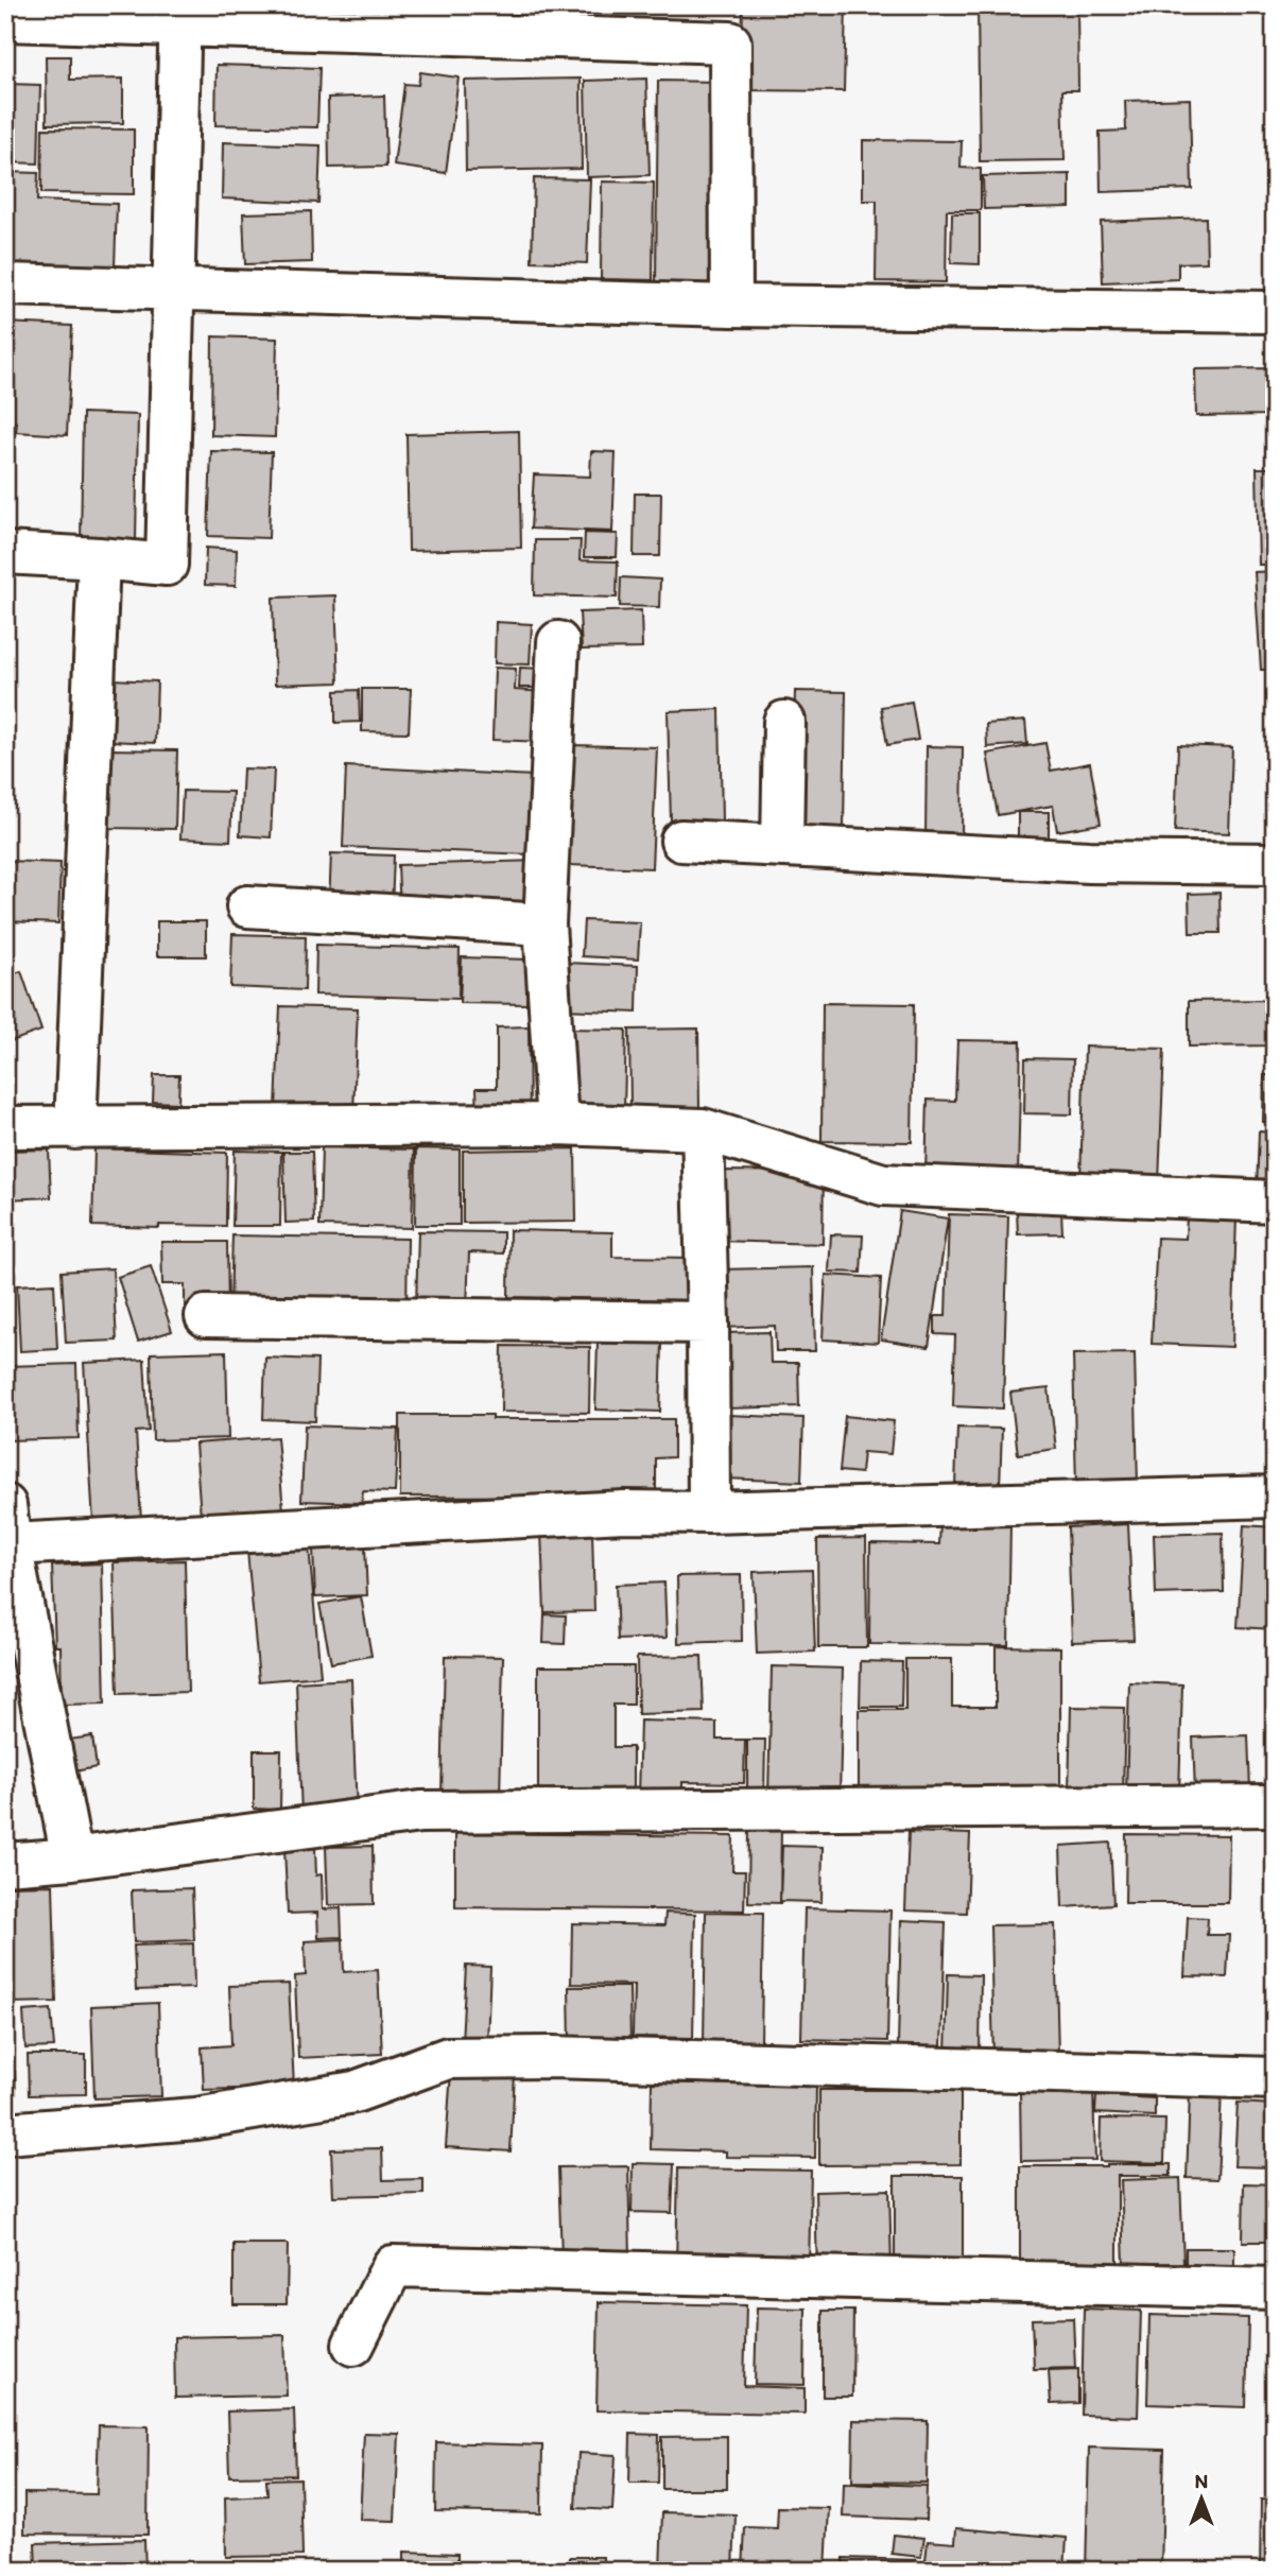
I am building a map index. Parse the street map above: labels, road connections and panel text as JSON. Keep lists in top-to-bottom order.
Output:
{
  "north": "top"
}
